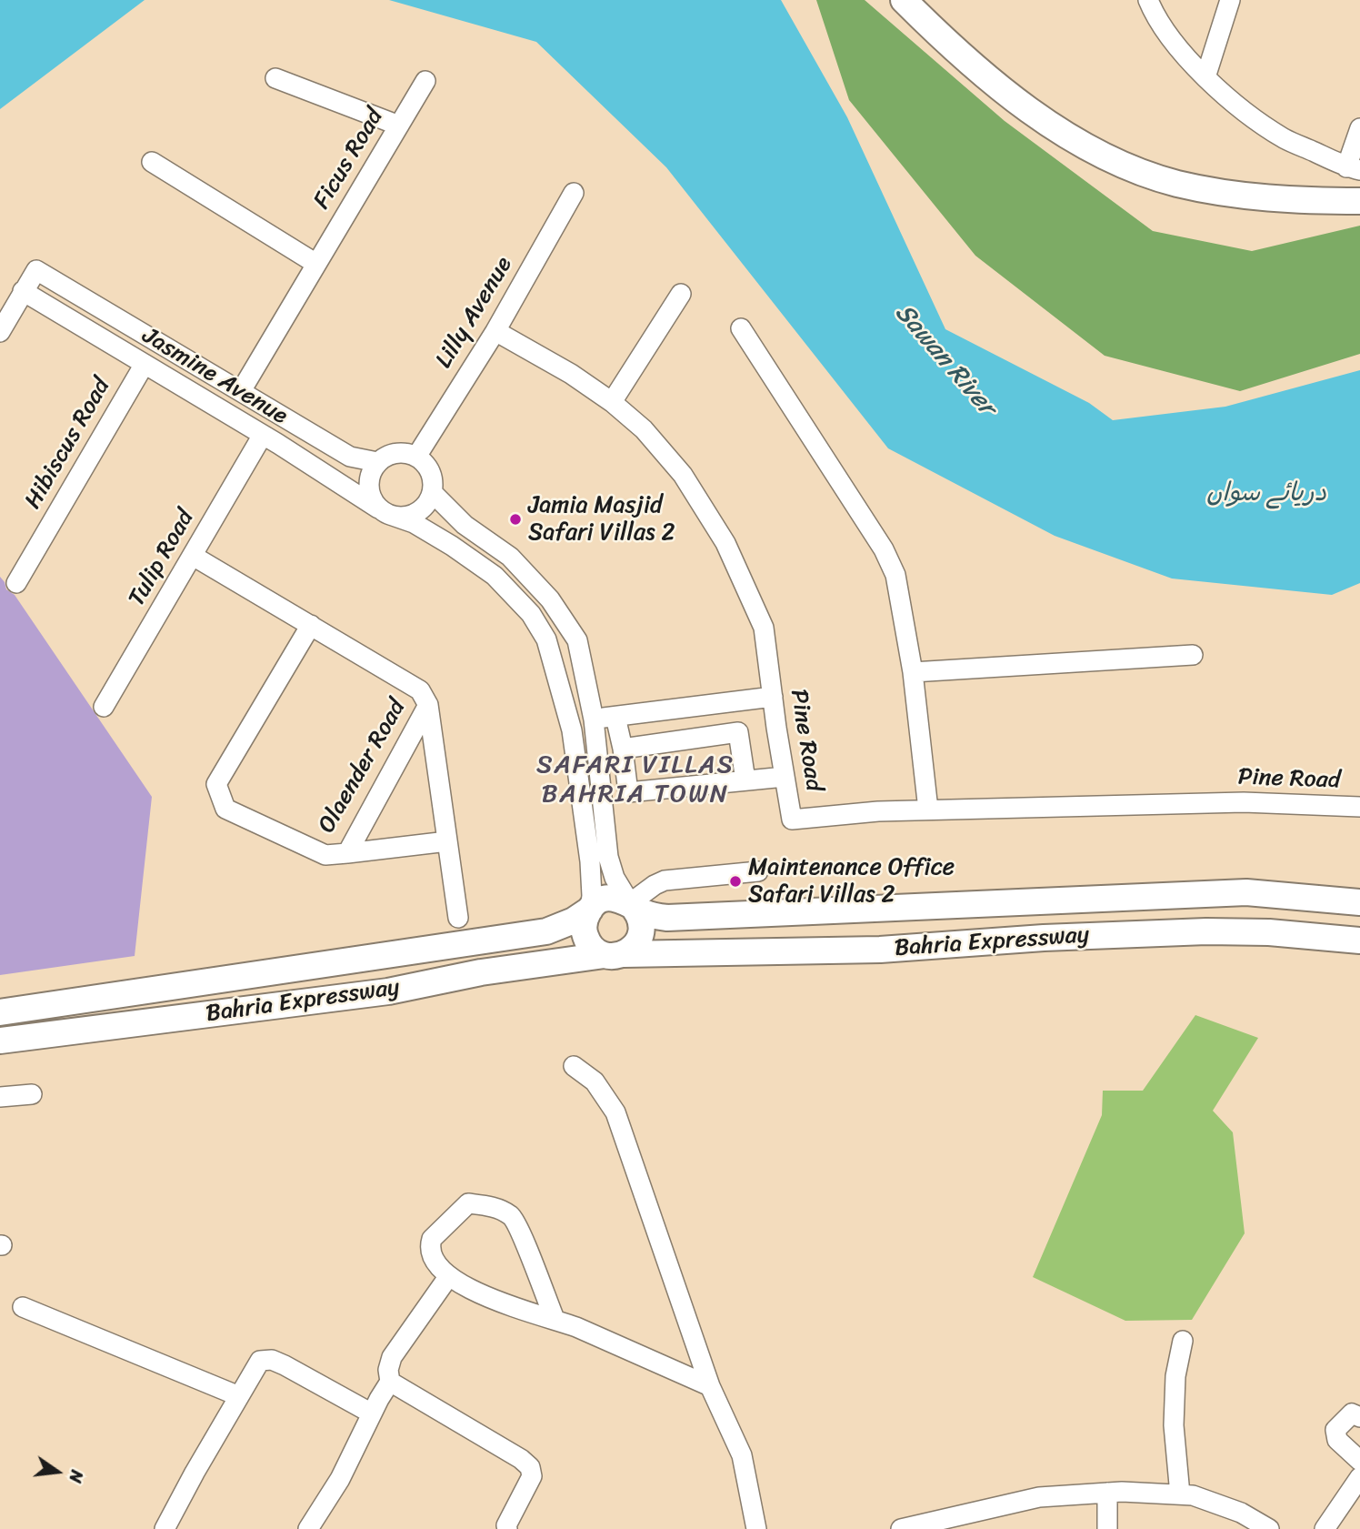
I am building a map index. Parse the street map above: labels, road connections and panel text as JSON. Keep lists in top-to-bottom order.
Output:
{
  "streets": {
    "main road": ["Bahria Expressway"],
    "street": [
      "Ficus Road",
      "Lilly Avenue",
      "Jasmine Avenue",
      "Hibiscus Road",
      "Tulip Road",
      "Pine Road",
      "Olaender Road"
    ]
  },
  "crossings": [
    ["Ficus Road", "Jasmine Avenue"],
    ["Lilly Avenue", "Jasmine Avenue"],
    ["Lilly Avenue", "Pine Road"],
    ["Jasmine Avenue", "Hibiscus Road"],
    ["Jasmine Avenue", "Tulip Road"],
    ["Jasmine Avenue", "Bahria Expressway"]
  ],
  "districts": ["SAFARI VILLAS BAHRIA TOWN"],
  "water": ["Sawan River", "دریائے سواں"],
  "places": ["Jamia Masjid Safari Villas 2", "Maintenance Office Safari Villas 2"],
  "north": "right"
}
